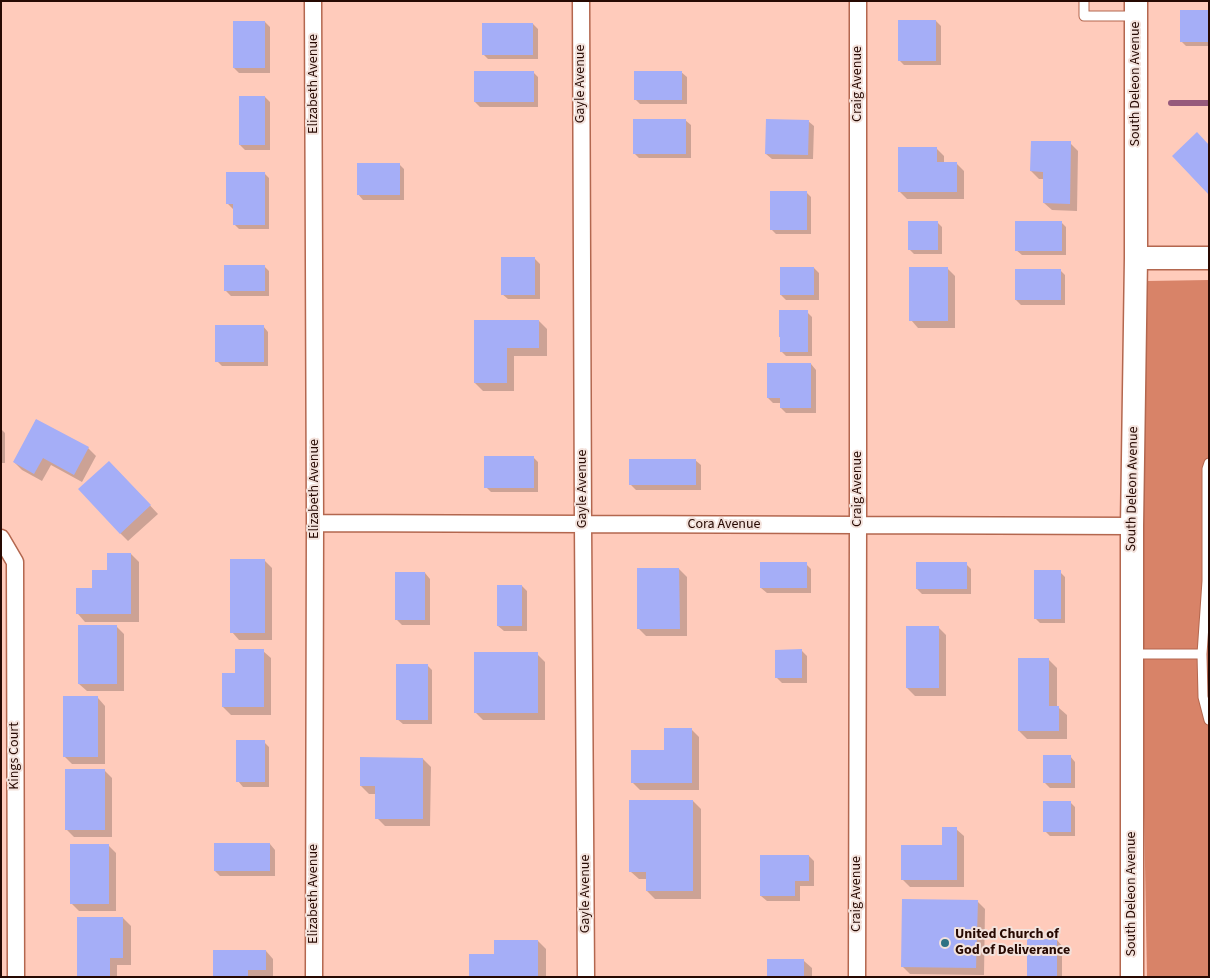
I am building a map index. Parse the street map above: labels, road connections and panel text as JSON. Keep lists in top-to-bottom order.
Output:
{
  "streets": {
    "street": [
      "Elizabeth Avenue",
      "Gayle Avenue",
      "Craig Avenue",
      "South Deleon Avenue",
      "Cora Avenue",
      "Kings Court"
    ]
  },
  "crossings": [
    ["Elizabeth Avenue", "Cora Avenue"],
    ["Gayle Avenue", "Cora Avenue"],
    ["Craig Avenue", "Cora Avenue"],
    ["South Deleon Avenue", "Cora Avenue"]
  ],
  "places": ["United Church of God of Deliverance"]
}
